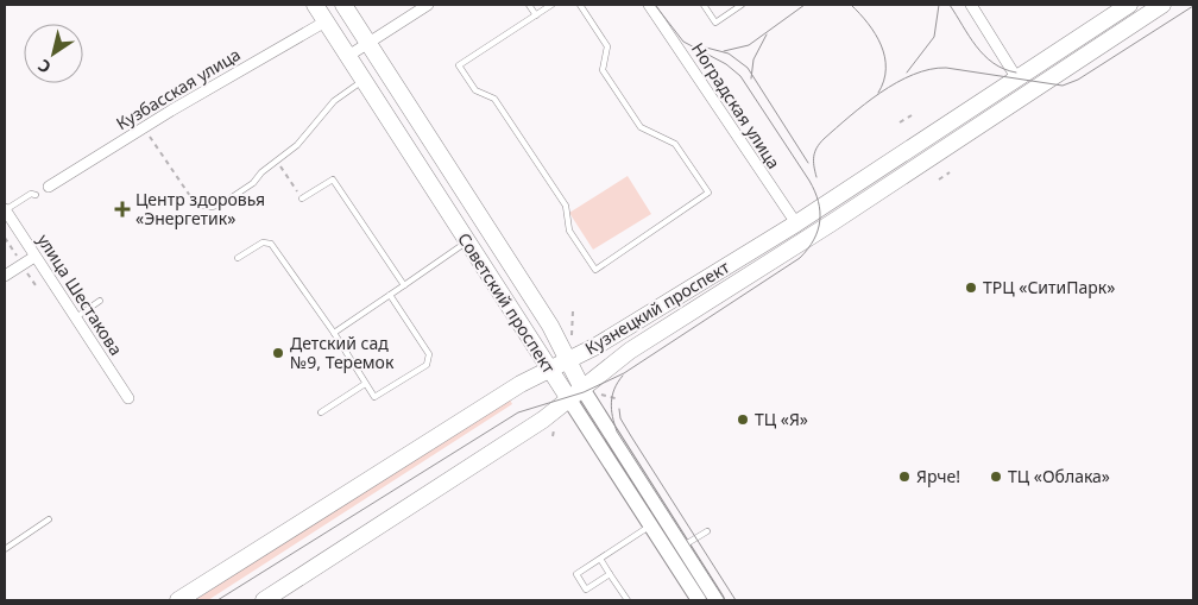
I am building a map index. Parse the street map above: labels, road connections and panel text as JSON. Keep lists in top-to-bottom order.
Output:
{
  "streets": {
    "main road": ["Советский проспект", "Кузнецкий проспект"],
    "street": ["Кузбасская улица", "Ноградская улица", "улица Шестакова"]
  },
  "crossings": [
    ["Кузбасская улица", "Советский проспект"],
    ["Ноградская улица", "Кузнецкий проспект"],
    ["Советский проспект", "Кузнецкий проспект"]
  ],
  "places": {
    "health": ["Центр здоровья «Энергетик»"],
    "other": [
      "ТРЦ «СитиПарк»",
      "Детский сад №9, Теремок",
      "ТЦ «Я»",
      "Ярче!",
      "ТЦ «Облака»"
    ]
  },
  "north": "bottom left"
}
